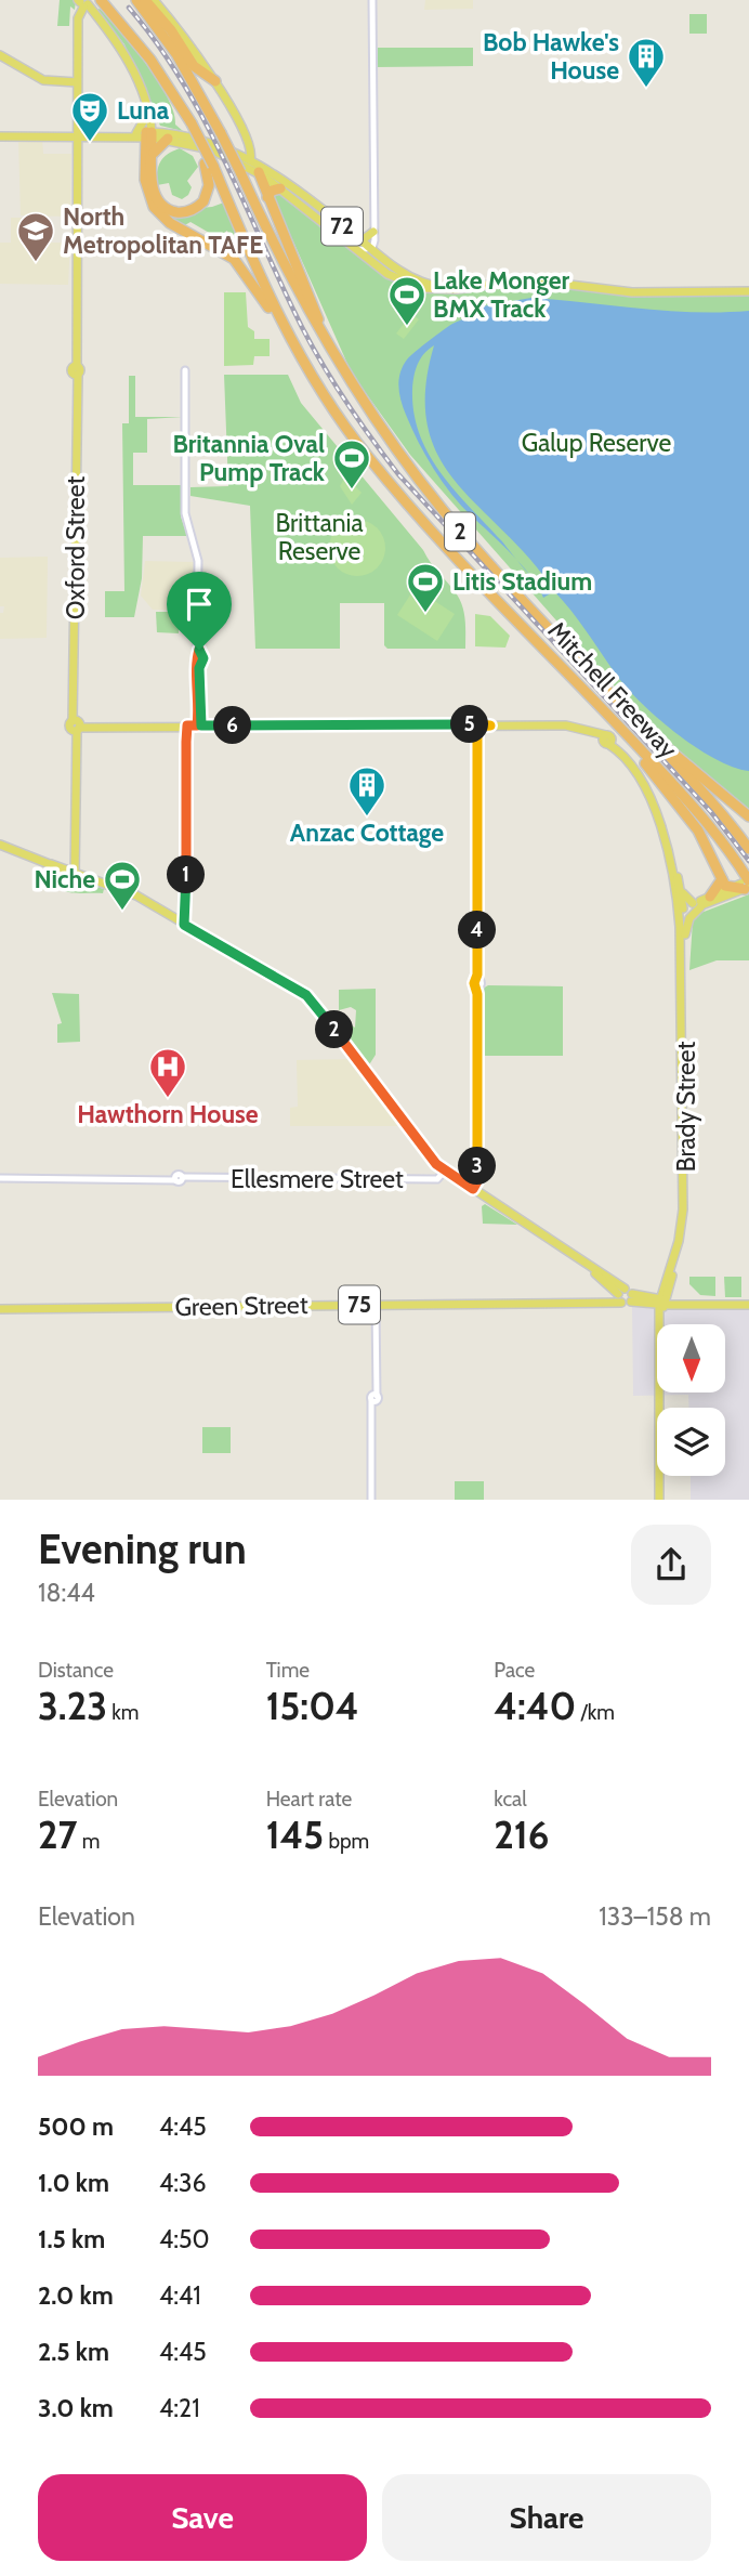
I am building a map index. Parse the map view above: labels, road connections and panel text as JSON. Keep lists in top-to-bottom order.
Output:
{
  "streets": {
    "highway": ["2", "Mitchell Freeway"],
    "main road": [
      "72",
      "Oxford Street",
      "Brady Street",
      "75",
      "Green Street"
    ],
    "street": ["Ellesmere Street"]
  },
  "crossings": [
    ["72", "Oxford Street"],
    ["72", "Mitchell Freeway"],
    ["Brady Street", "75"],
    ["75", "Green Street"]
  ],
  "parks": ["Galup Reserve", "Brittania Reserve"],
  "places": {
    "building": ["Bob Hawke's House", "Anzac Cottage"],
    "theatre": ["Luna"],
    "school or university": ["North Metropolitan TAFE"],
    "sports": [
      "Lake Monger BMX Track",
      "Britannia Oval Pump Track",
      "Litis Stadium",
      "Niche"
    ],
    "hospital": ["Hawthorn House"]
  },
  "north": "bottom",
  "page": {
    "pins": [
      "5",
      "6",
      "1",
      "4",
      "2",
      "3"
    ],
    "heading": ["Evening run", "18:44"],
    "stats": [
      ["Distance", "3.23 km"],
      ["Time", "15:04"],
      ["Pace", "4:40 /km"],
      ["Elevation", "27 m"],
      ["Heart rate", "145 bpm"],
      ["kcal", "216"]
    ],
    "chart": ["Elevation", "133–158 m"],
    "list": [
      {
        "name": "500 m",
        "note": "4:45"
      },
      {
        "name": "1.0 km",
        "note": "4:36"
      },
      {
        "name": "1.5 km",
        "note": "4:50"
      },
      {
        "name": "2.0 km",
        "note": "4:41"
      },
      {
        "name": "2.5 km",
        "note": "4:45"
      },
      {
        "name": "3.0 km",
        "note": "4:21"
      }
    ],
    "buttons": ["Save", "Share"]
  }
}
